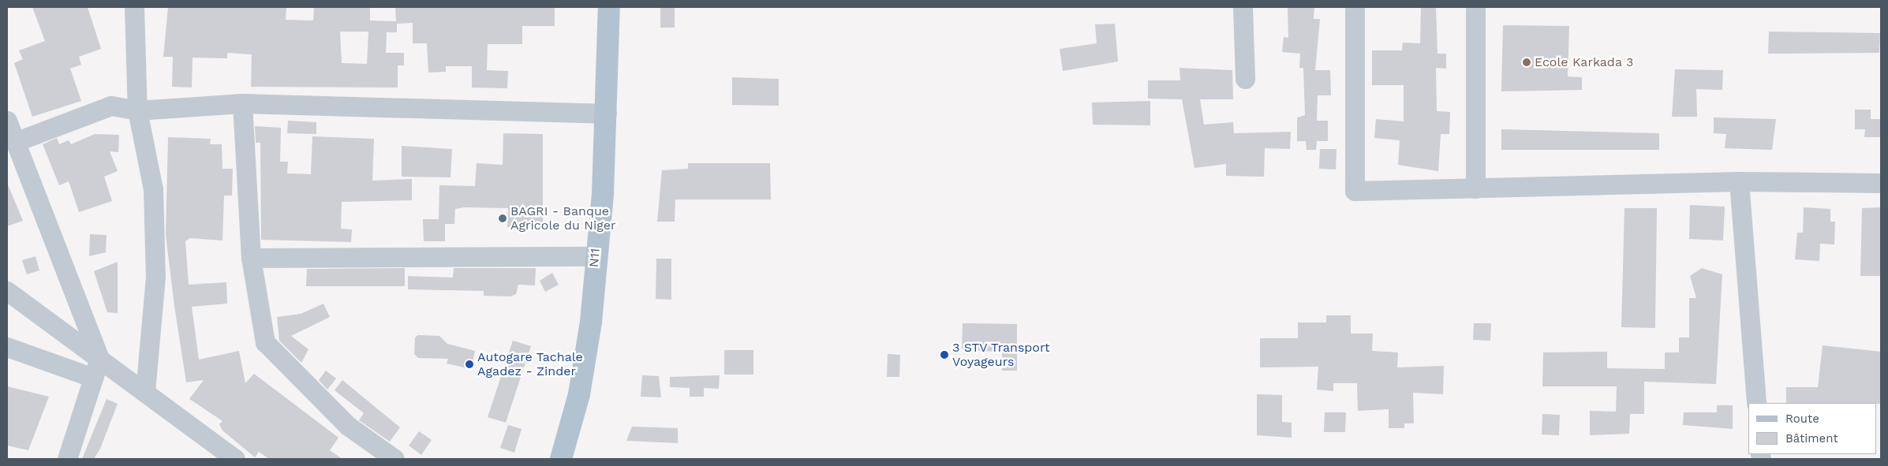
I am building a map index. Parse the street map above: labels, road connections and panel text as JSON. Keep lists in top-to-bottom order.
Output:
{
  "streets": {
    "main road": ["N11"]
  },
  "places": [
    "Ecole Karkada 3",
    "BAGRI - Banque Agricole du Niger",
    "3 STV Transport Voyageurs",
    "Autogare Tachale Agadez - Zinder"
  ],
  "legend": ["Route", "Bâtiment"]
}
